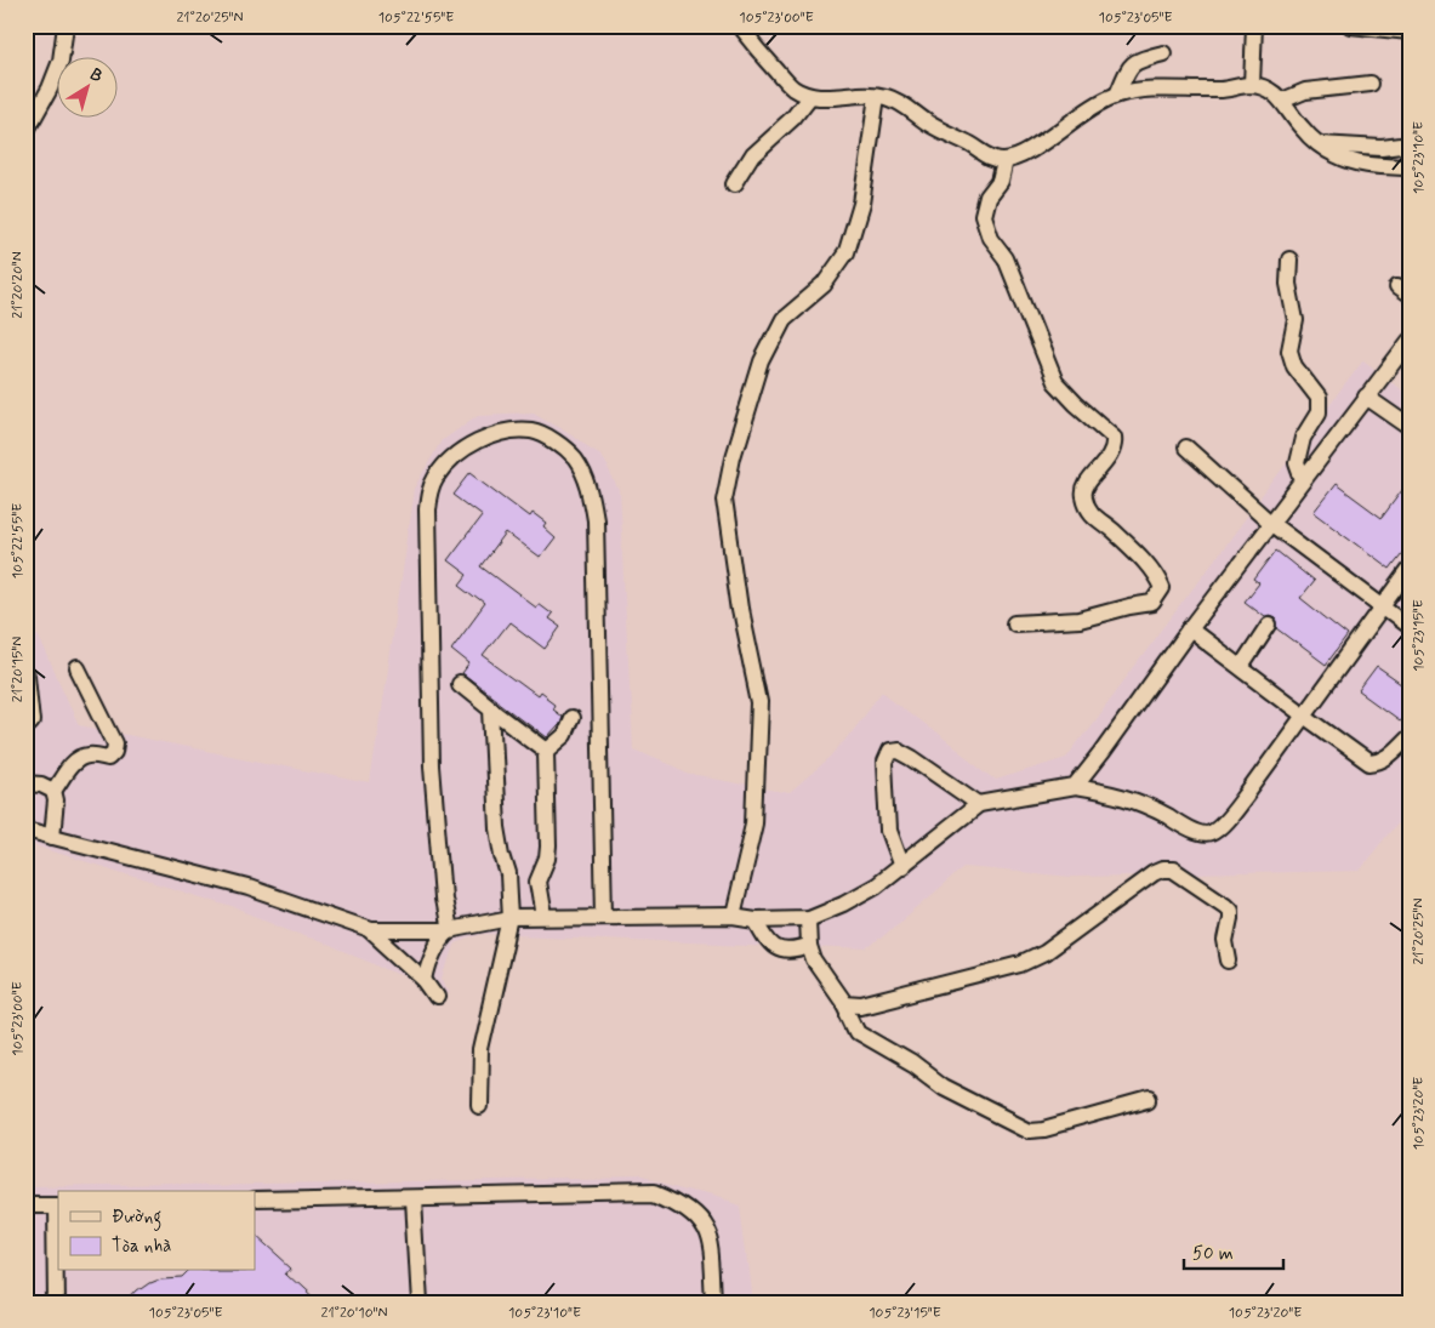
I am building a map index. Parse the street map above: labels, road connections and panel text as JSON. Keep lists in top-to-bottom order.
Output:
{
  "legend": ["Đường", "Tòa nhà"],
  "scale_bar": "50 m",
  "north": "top right",
  "coordinates": [
    "21°20'25\"N",
    "105°22'55\"E",
    "105°23'00\"E",
    "105°23'05\"E",
    "105°23'10\"E",
    "21°20'20\"N",
    "105°23'15\"E",
    "21°20'15\"N",
    "105°23'20\"E",
    "21°20'10\"N"
  ]
}
